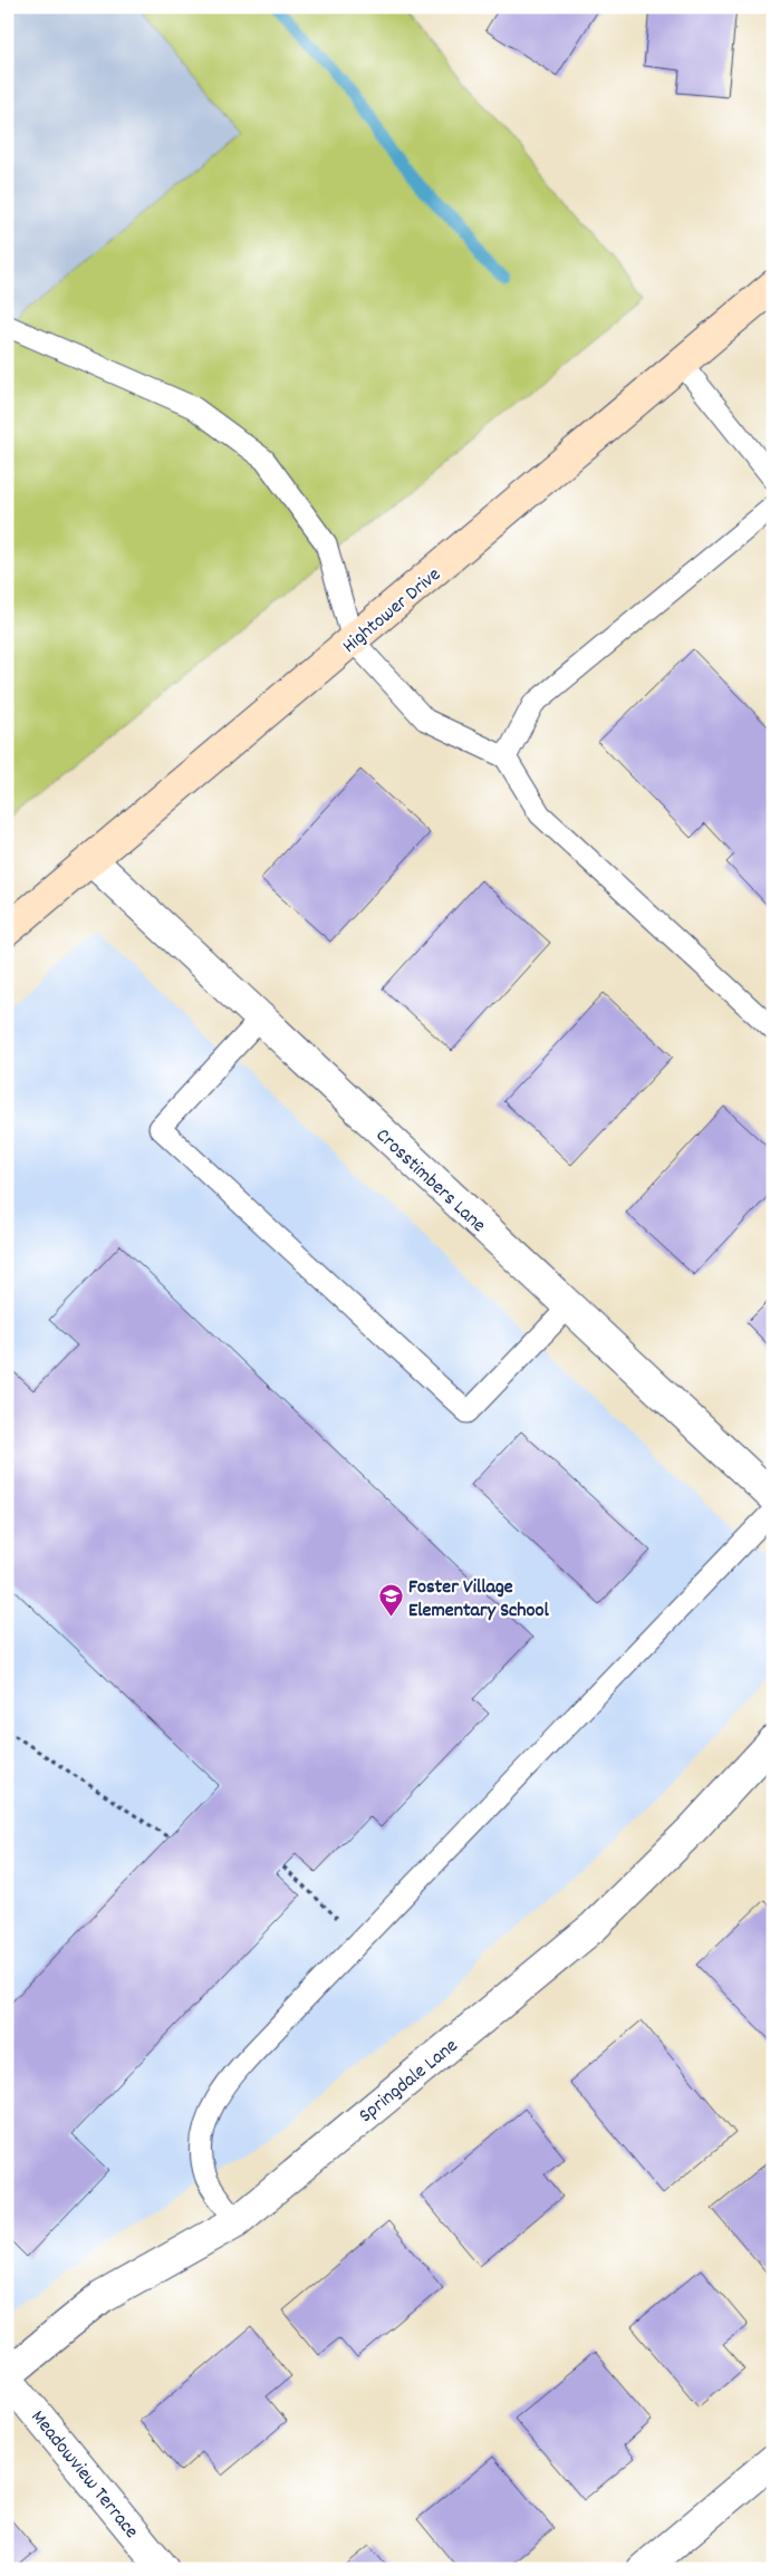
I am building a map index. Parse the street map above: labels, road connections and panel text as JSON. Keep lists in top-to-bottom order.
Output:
{
  "streets": {
    "street": [
      "Hightower Drive",
      "Crosstimbers Lane",
      "Springdale Lane",
      "Meadowview Terrace"
    ]
  },
  "crossings": [
    ["Hightower Drive", "Crosstimbers Lane"],
    ["Springdale Lane", "Meadowview Terrace"]
  ],
  "places": {
    "school or university": ["Foster Village Elementary School"]
  }
}
